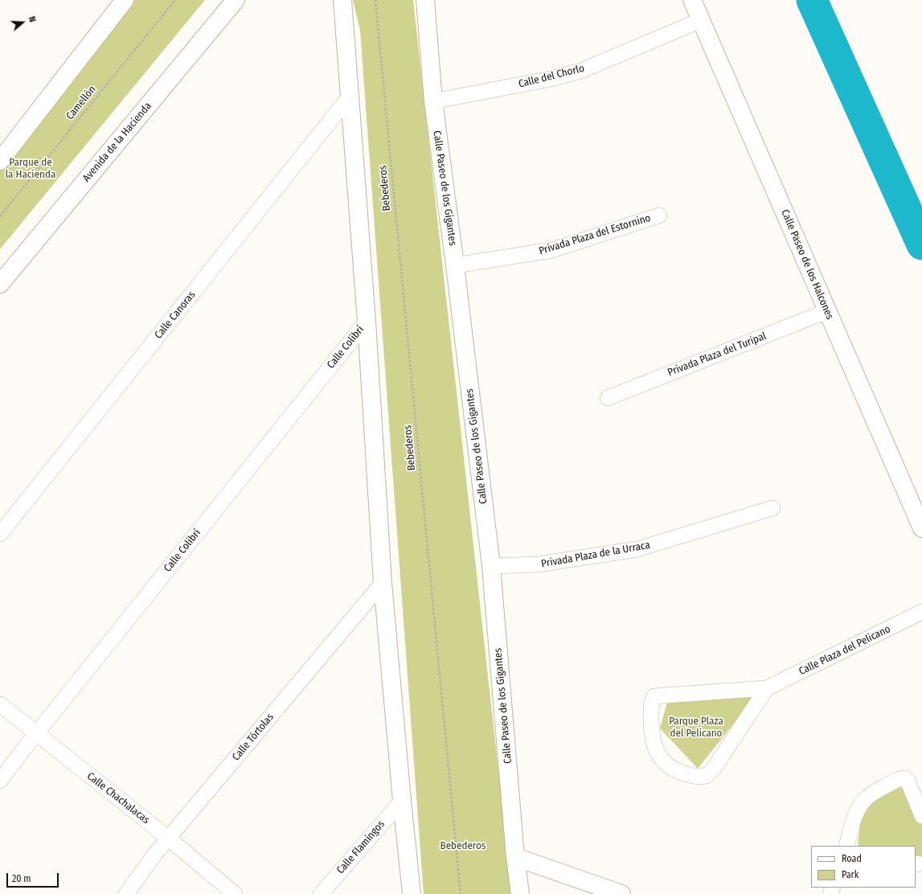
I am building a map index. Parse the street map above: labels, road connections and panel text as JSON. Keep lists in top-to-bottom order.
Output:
{
  "streets": {
    "main road": ["Avenida de la Hacienda", "Calle Paseo de los Gigantes", "Calle Paseo de los Halcones"],
    "street": [
      "Calle del Chorlo",
      "Privada Plaza del Estornino",
      "Calle Canoras",
      "Calle Colibrí",
      "Privada Plaza del Turipal",
      "Privada Plaza de la Urraca",
      "Calle Plaza del Pelicano",
      "Calle Tórtolas",
      "Calle Chachalacas",
      "Calle Flamingos"
    ],
    "path": ["Camellón", "Bebederos"]
  },
  "crossings": [
    ["Calle del Chorlo", "Calle Paseo de los Gigantes"],
    ["Calle del Chorlo", "Calle Paseo de los Halcones"],
    ["Calle Paseo de los Gigantes", "Privada Plaza del Estornino"],
    ["Calle Paseo de los Gigantes", "Privada Plaza de la Urraca"],
    ["Calle Paseo de los Halcones", "Privada Plaza del Turipal"],
    ["Calle Colibrí", "Calle Chachalacas"],
    ["Calle Tórtolas", "Calle Chachalacas"]
  ],
  "parks": ["Parque de la Hacienda", "Parque Plaza del Pelicano", "Bebederos"],
  "legend": ["Road", "Park"],
  "scale_bar": "20 m",
  "north": "right"
}
